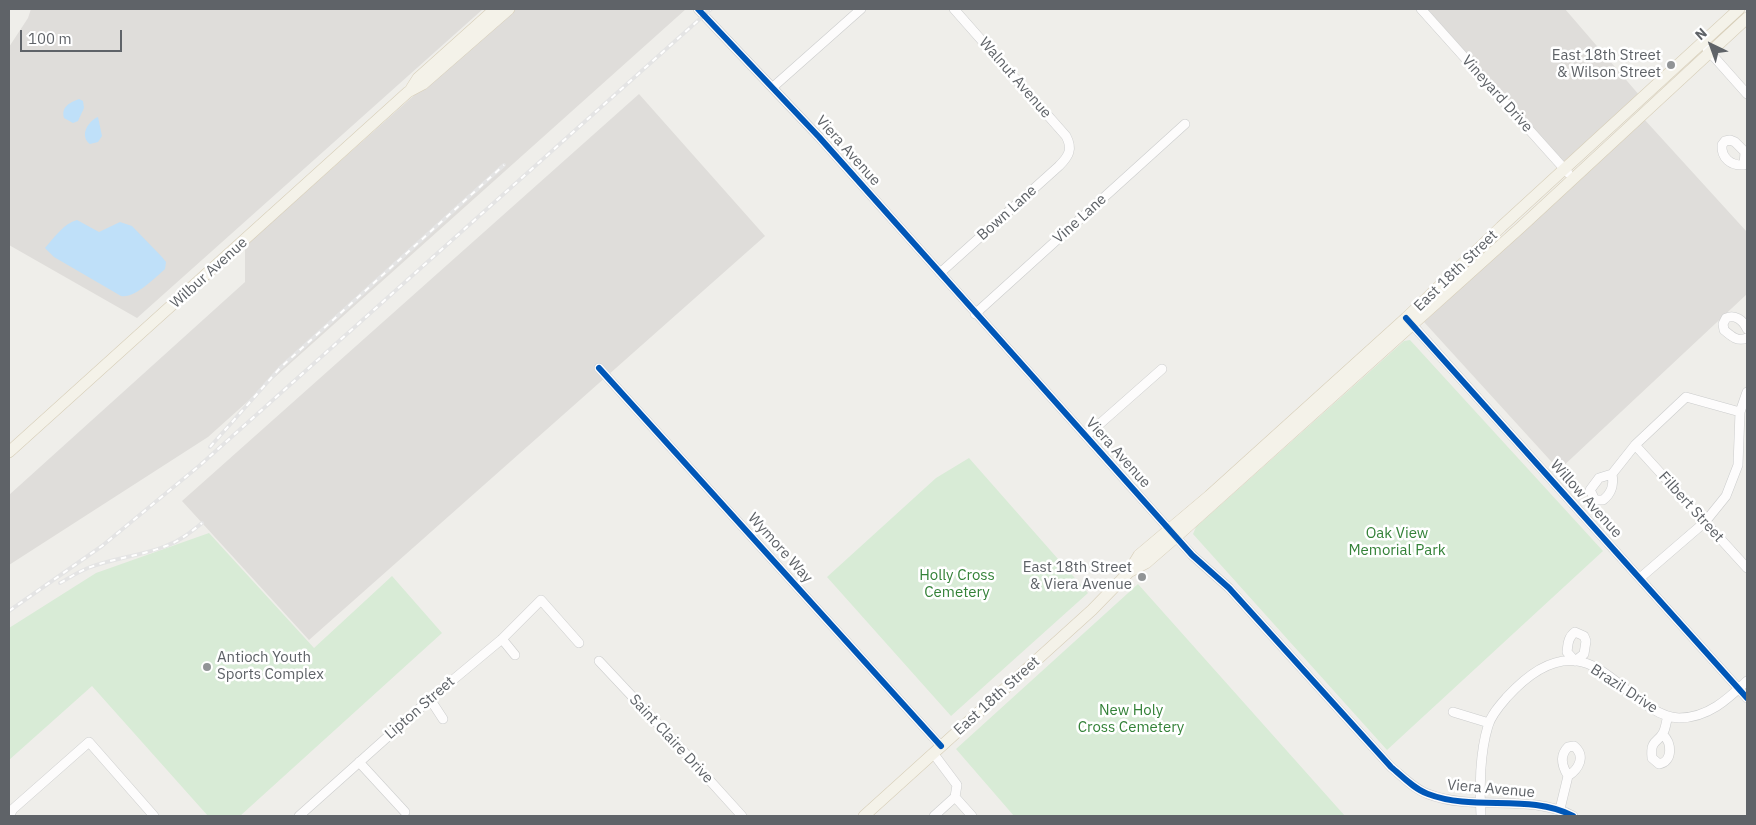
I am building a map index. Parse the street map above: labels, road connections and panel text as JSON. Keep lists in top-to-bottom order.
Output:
{
  "streets": {
    "main road": ["East 18th Street", "Wilbur Avenue"],
    "street": [
      "Walnut Avenue",
      "Vineyard Drive",
      "Viera Avenue",
      "Bown Lane",
      "Vine Lane",
      "Willow Avenue",
      "Filbert Street",
      "Wymore Way",
      "Brazil Drive",
      "Lipton Street",
      "Saint Claire Drive"
    ]
  },
  "crossings": [
    ["Walnut Avenue", "Bown Lane"],
    ["Vineyard Drive", "East 18th Street"],
    ["Viera Avenue", "Bown Lane"],
    ["Viera Avenue", "Vine Lane"],
    ["Viera Avenue", "East 18th Street"],
    ["Viera Avenue", "Brazil Drive"],
    ["East 18th Street", "Willow Avenue"],
    ["East 18th Street", "Wymore Way"],
    ["Willow Avenue", "Brazil Drive"]
  ],
  "parks": ["Oak View Memorial Park", "Holly Cross Cemetery", "New Holy Cross Cemetery"],
  "places": ["East 18th Street & Wilson Street", "East 18th Street & Viera Avenue", "Antioch Youth Sports Complex"],
  "scale_bar": "100 m",
  "north": "top left"
}
